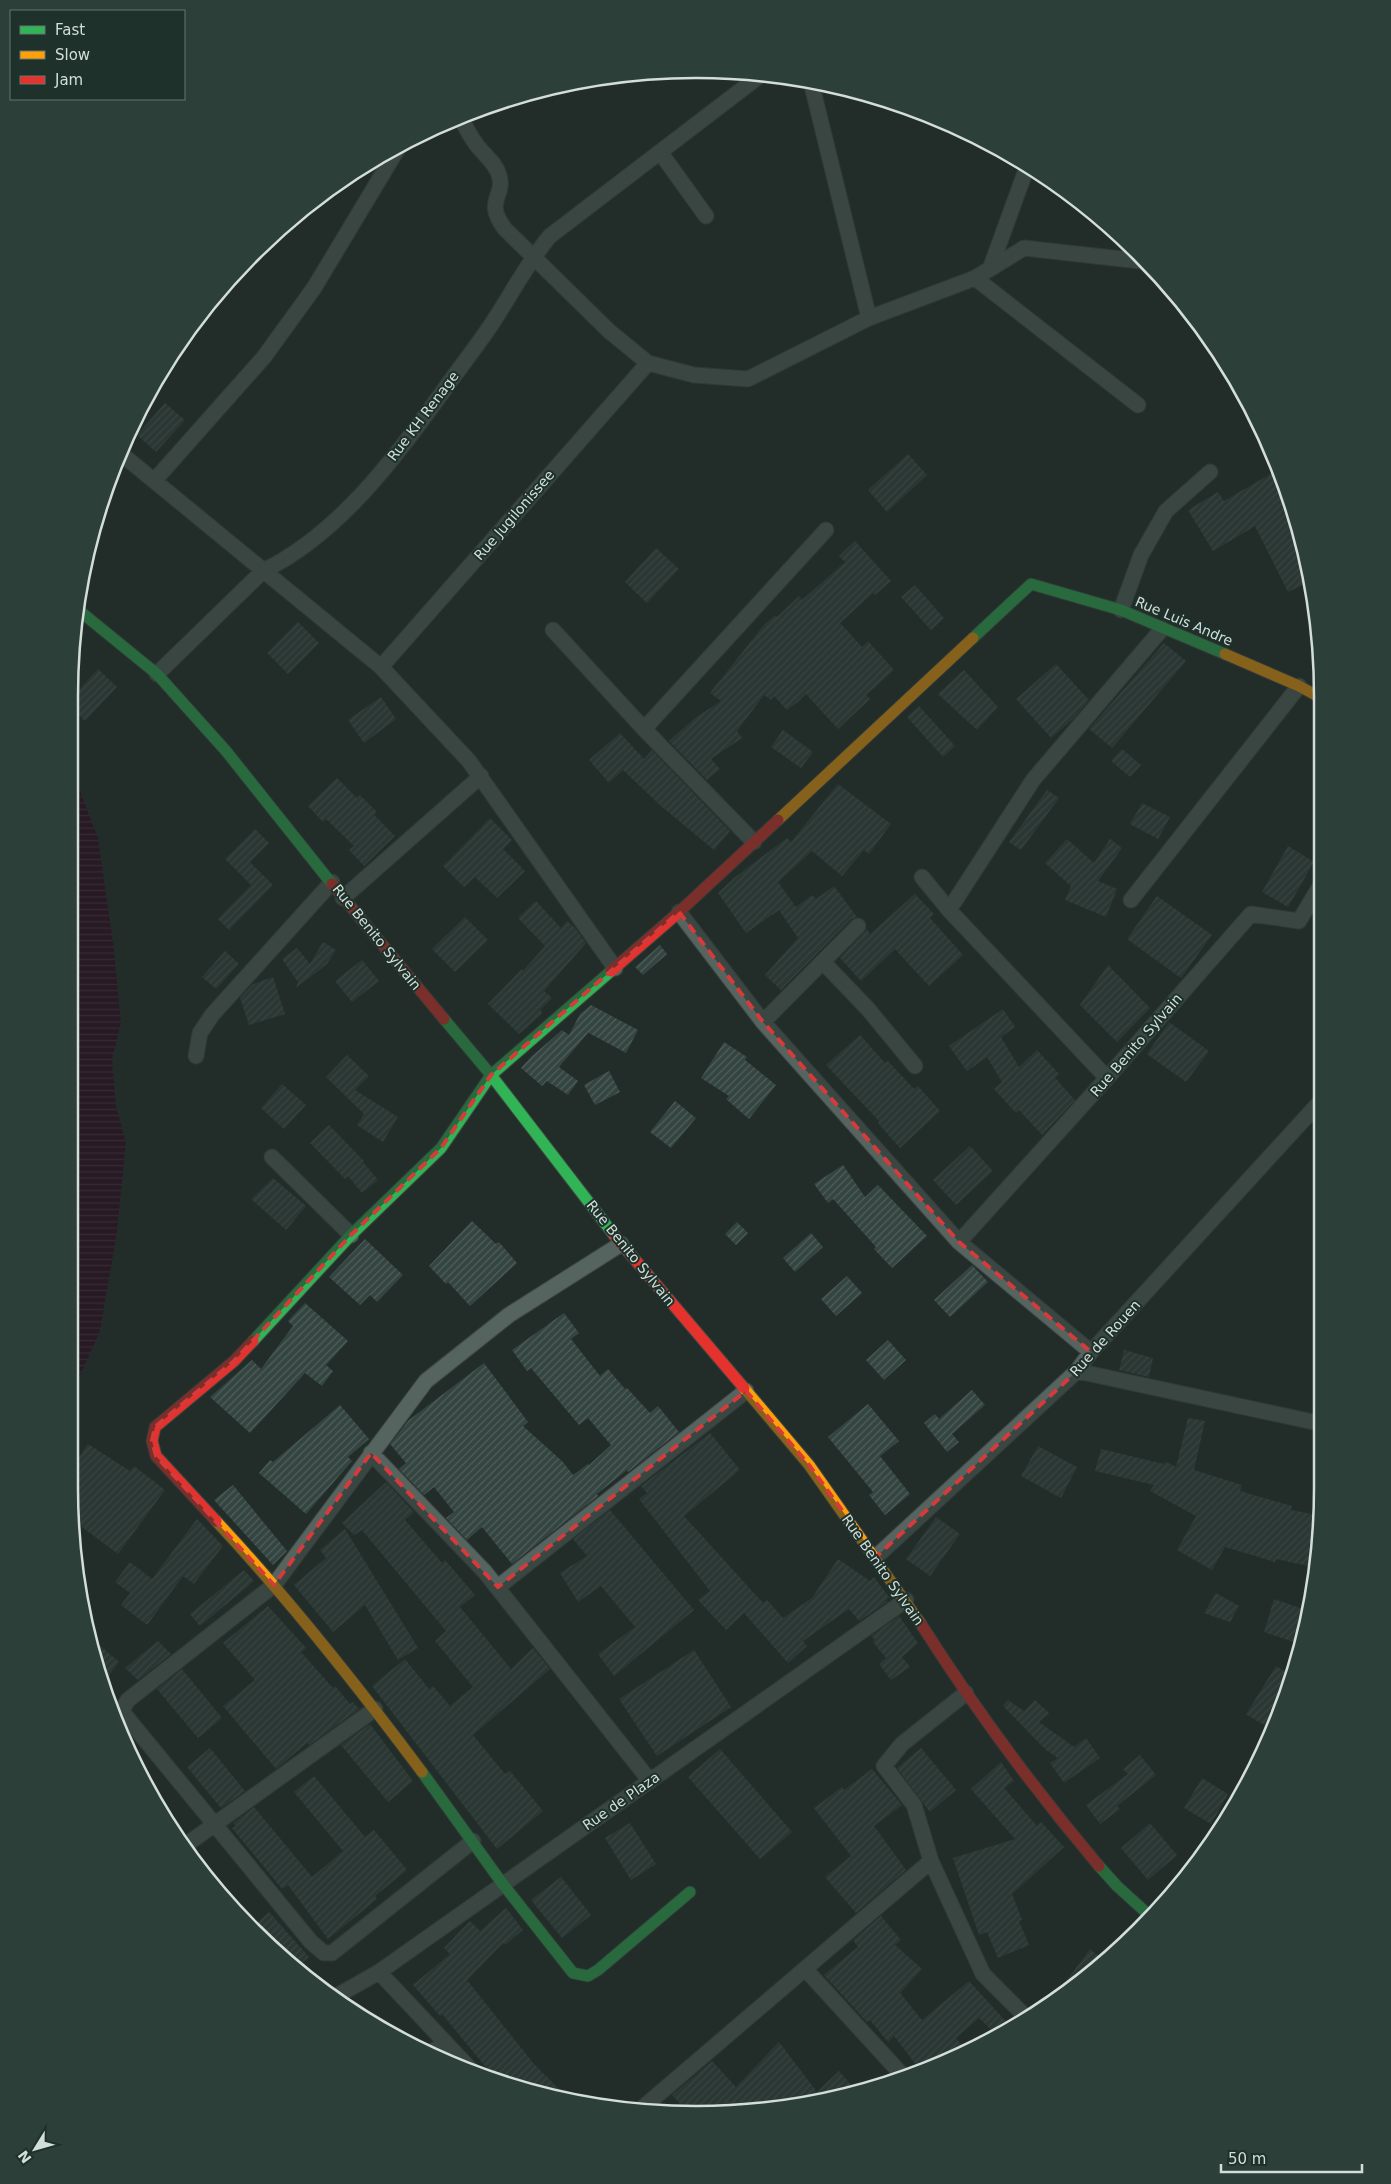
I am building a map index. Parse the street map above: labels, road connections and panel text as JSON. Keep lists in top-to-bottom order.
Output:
{
  "streets": {
    "street": [
      "Rue KH Renage",
      "Rue Jugilonissee",
      "Rue Luis Andre",
      "Rue Benito Sylvain",
      "Rue de Rouen",
      "Rue de Plaza"
    ]
  },
  "crossings": [
    ["Rue KH Renage", "Rue Benito Sylvain"],
    ["Rue Benito Sylvain", "Rue de Rouen"],
    ["Rue Benito Sylvain", "Rue de Plaza"]
  ],
  "legend": ["Fast", "Slow", "Jam"],
  "scale_bar": "50 m",
  "north": "bottom left"
}
